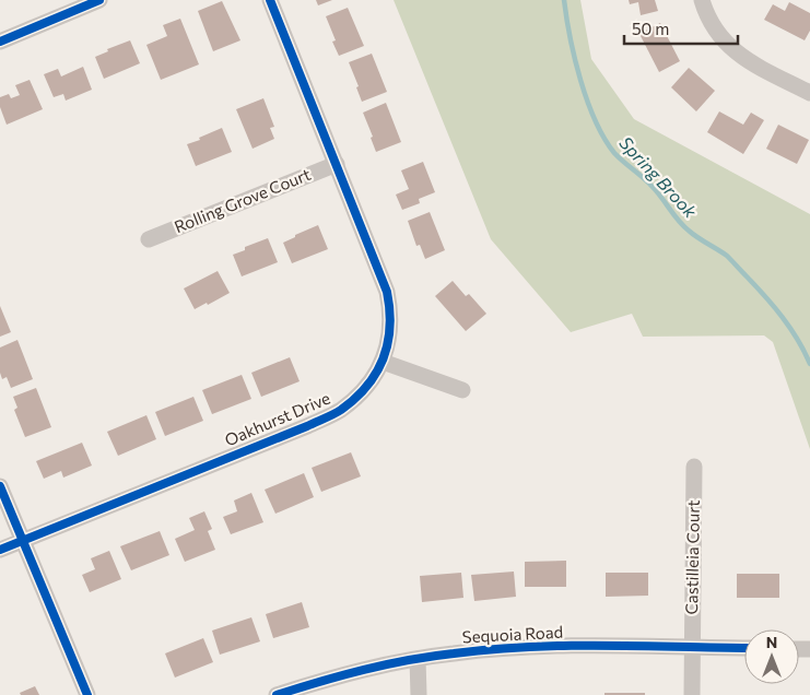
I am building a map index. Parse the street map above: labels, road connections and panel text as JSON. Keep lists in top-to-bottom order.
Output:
{
  "streets": {
    "street": [
      "Rolling Grove Court",
      "Oakhurst Drive",
      "Castilleia Court",
      "Sequoia Road"
    ]
  },
  "crossings": [
    ["Rolling Grove Court", "Oakhurst Drive"],
    ["Castilleia Court", "Sequoia Road"]
  ],
  "water": ["Spring Brook"],
  "scale_bar": "50 m",
  "north": "top"
}
